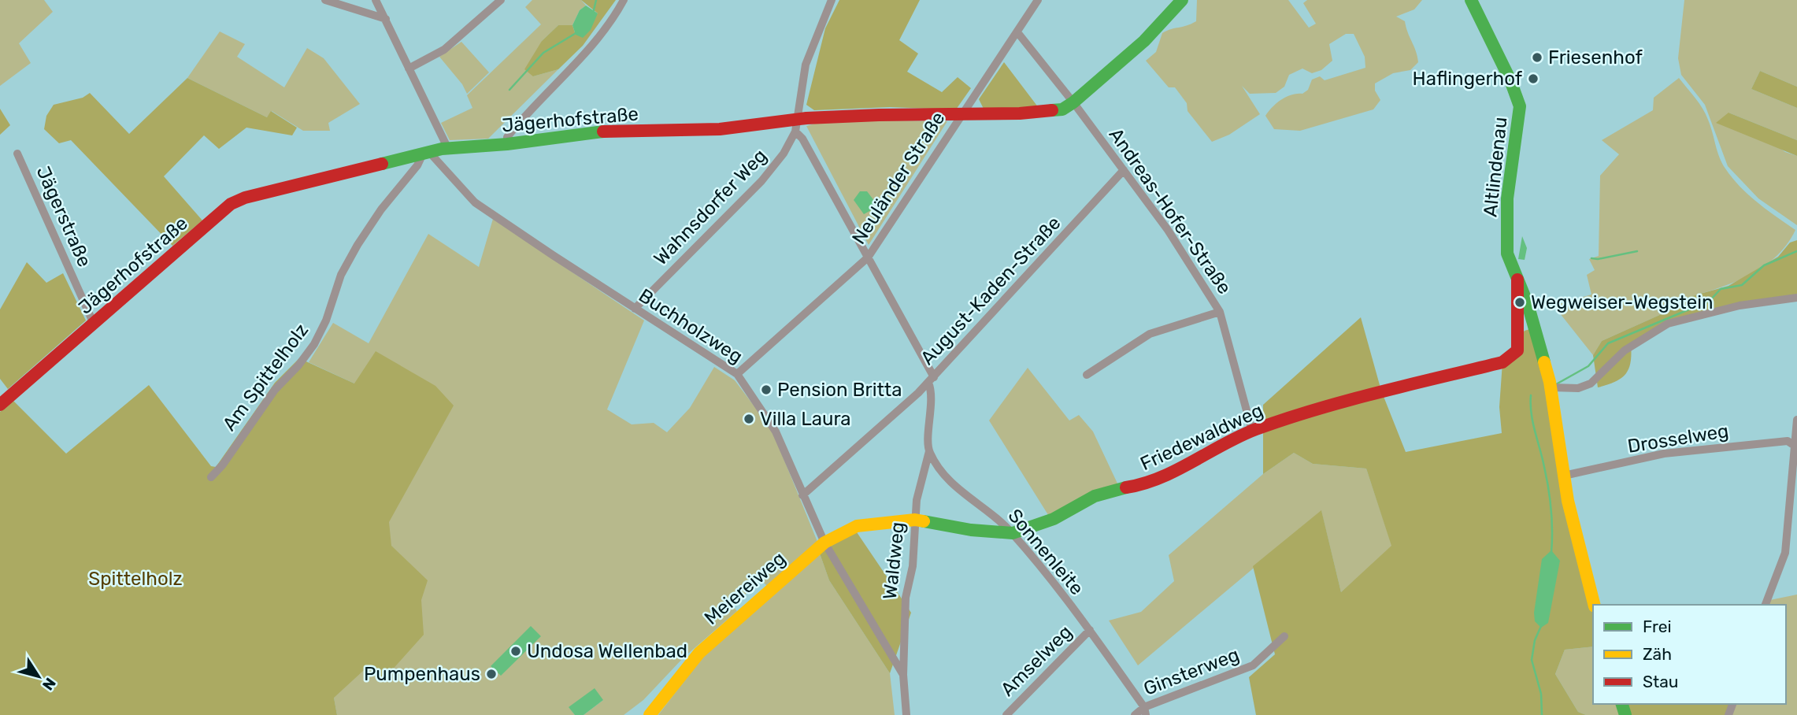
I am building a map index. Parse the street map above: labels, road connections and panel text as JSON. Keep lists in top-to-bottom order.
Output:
{
  "streets": {
    "street": [
      "Jägerhofstraße",
      "Altlindenau",
      "Neuländer Straße",
      "Wahnsdorfer Weg",
      "Andreas-Hofer-Straße",
      "Jägerstraße",
      "August-Kaden-Straße",
      "Buchholzweg",
      "Am Spittelholz",
      "Friedewaldweg",
      "Drosselweg",
      "Sonnenleite",
      "Waldweg",
      "Meiereiweg",
      "Amselweg",
      "Ginsterweg"
    ]
  },
  "crossings": [
    ["Jägerhofstraße", "Neuländer Straße"],
    ["Jägerhofstraße", "Wahnsdorfer Weg"],
    ["Jägerhofstraße", "Andreas-Hofer-Straße"],
    ["Jägerhofstraße", "Jägerstraße"],
    ["Jägerhofstraße", "Buchholzweg"],
    ["Jägerhofstraße", "Am Spittelholz"],
    ["Altlindenau", "Friedewaldweg"],
    ["Altlindenau", "Drosselweg"],
    ["Neuländer Straße", "Andreas-Hofer-Straße"],
    ["Neuländer Straße", "Buchholzweg"],
    ["Wahnsdorfer Weg", "Buchholzweg"],
    ["Andreas-Hofer-Straße", "August-Kaden-Straße"],
    ["Andreas-Hofer-Straße", "Friedewaldweg"],
    ["August-Kaden-Straße", "Buchholzweg"],
    ["Buchholzweg", "Am Spittelholz"],
    ["Buchholzweg", "Friedewaldweg"],
    ["Buchholzweg", "Waldweg"],
    ["Buchholzweg", "Meiereiweg"],
    ["Friedewaldweg", "Sonnenleite"],
    ["Friedewaldweg", "Waldweg"],
    ["Friedewaldweg", "Meiereiweg"],
    ["Sonnenleite", "Waldweg"],
    ["Sonnenleite", "Amselweg"],
    ["Sonnenleite", "Ginsterweg"]
  ],
  "parks": ["Spittelholz"],
  "places": [
    "Friesenhof",
    "Haflingerhof",
    "Wegweiser-Wegstein",
    "Pension Britta",
    "Villa Laura",
    "Undosa Wellenbad",
    "Pumpenhaus"
  ],
  "legend": ["Frei", "Zäh", "Stau"],
  "north": "bottom right"
}
